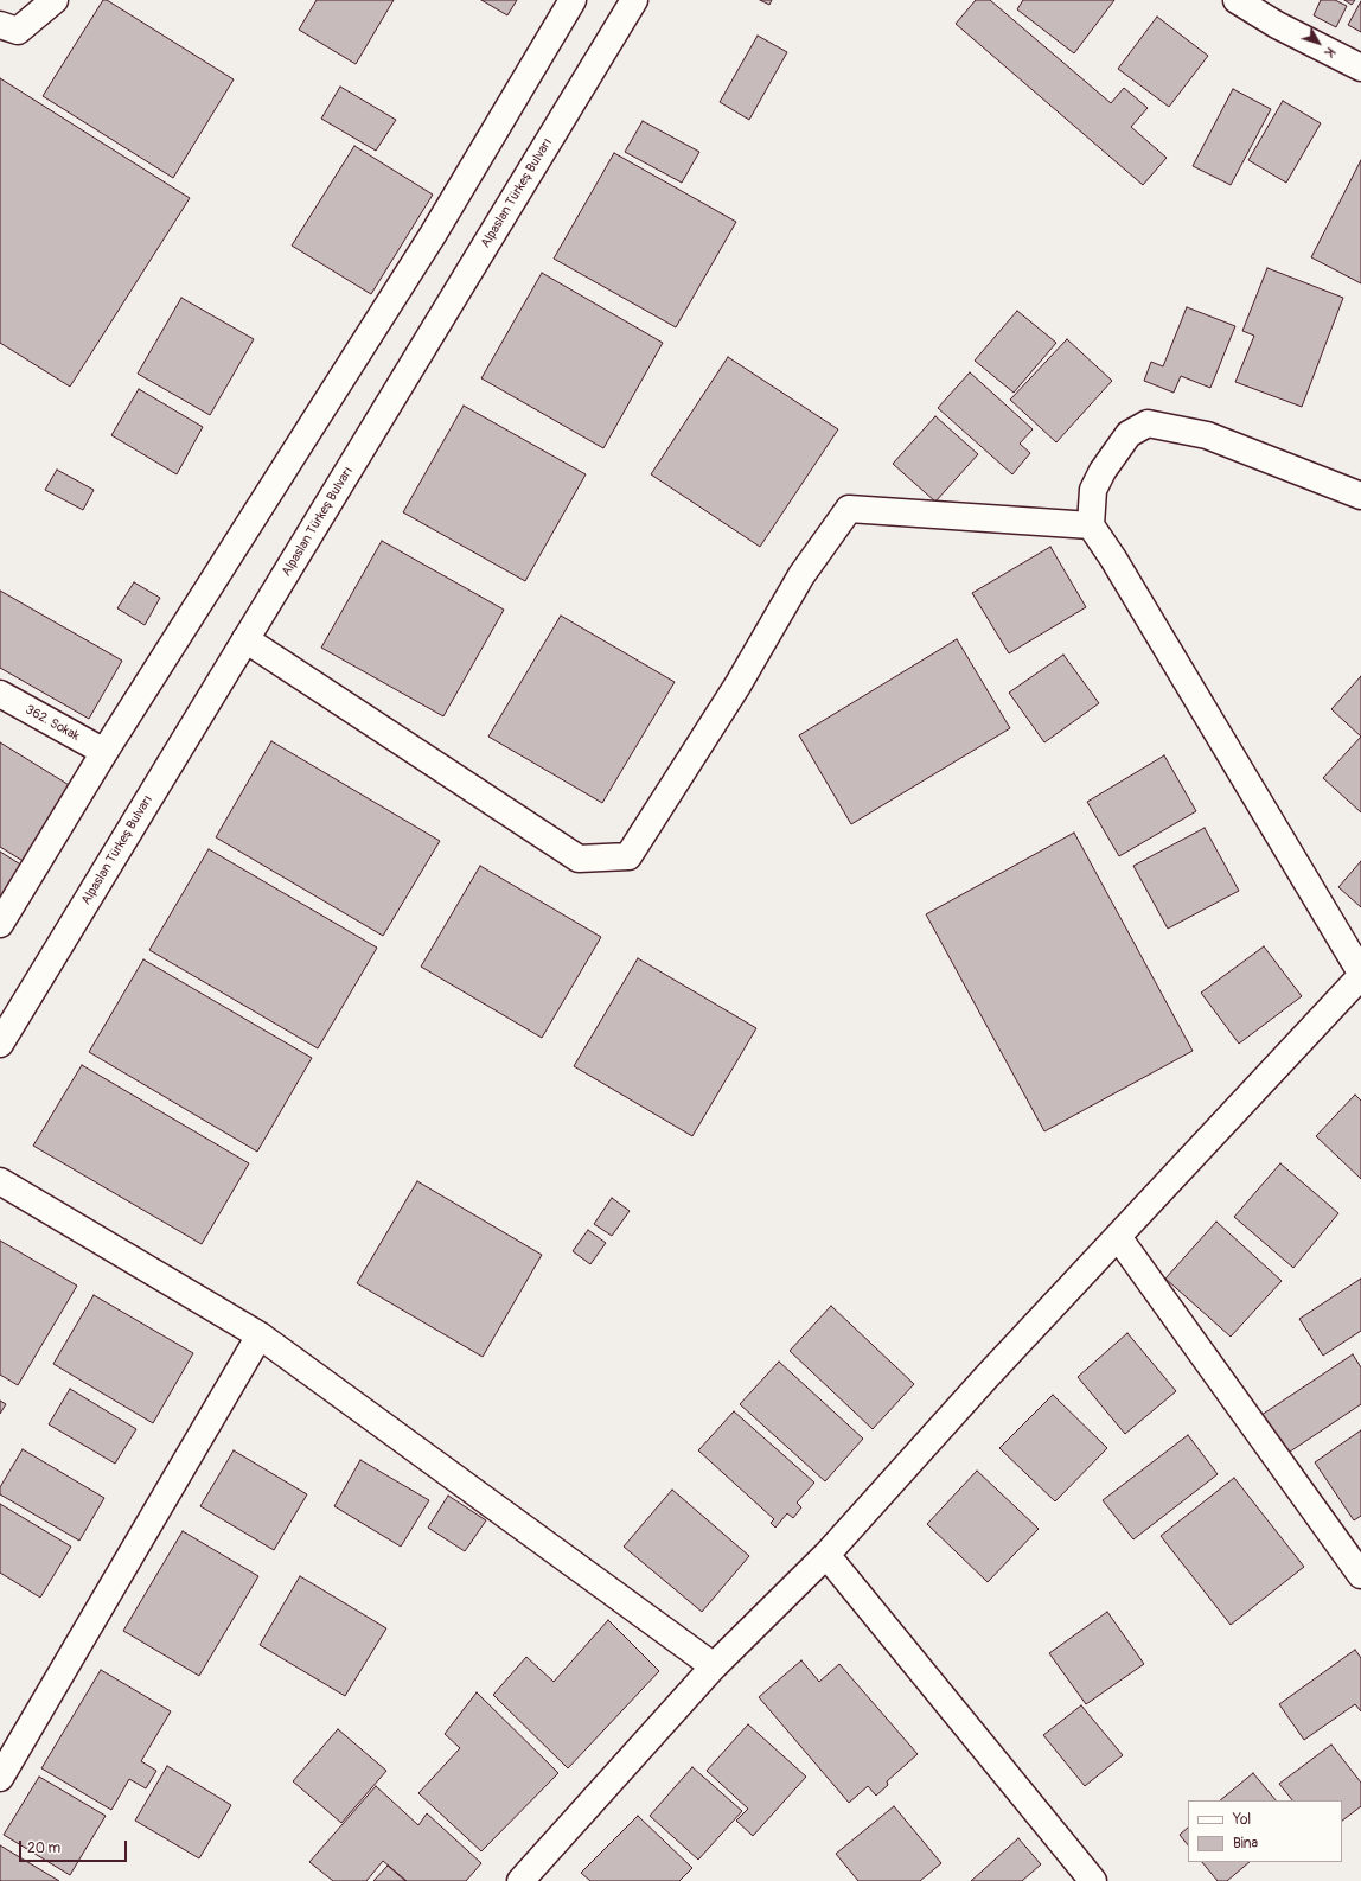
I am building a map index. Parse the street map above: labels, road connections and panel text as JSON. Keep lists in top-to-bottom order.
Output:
{
  "streets": {
    "street": ["Alpaslan Türkeş Bulvarı", "362. Sokak"]
  },
  "legend": ["Yol", "Bina"],
  "scale_bar": "20 m",
  "north": "bottom right"
}
